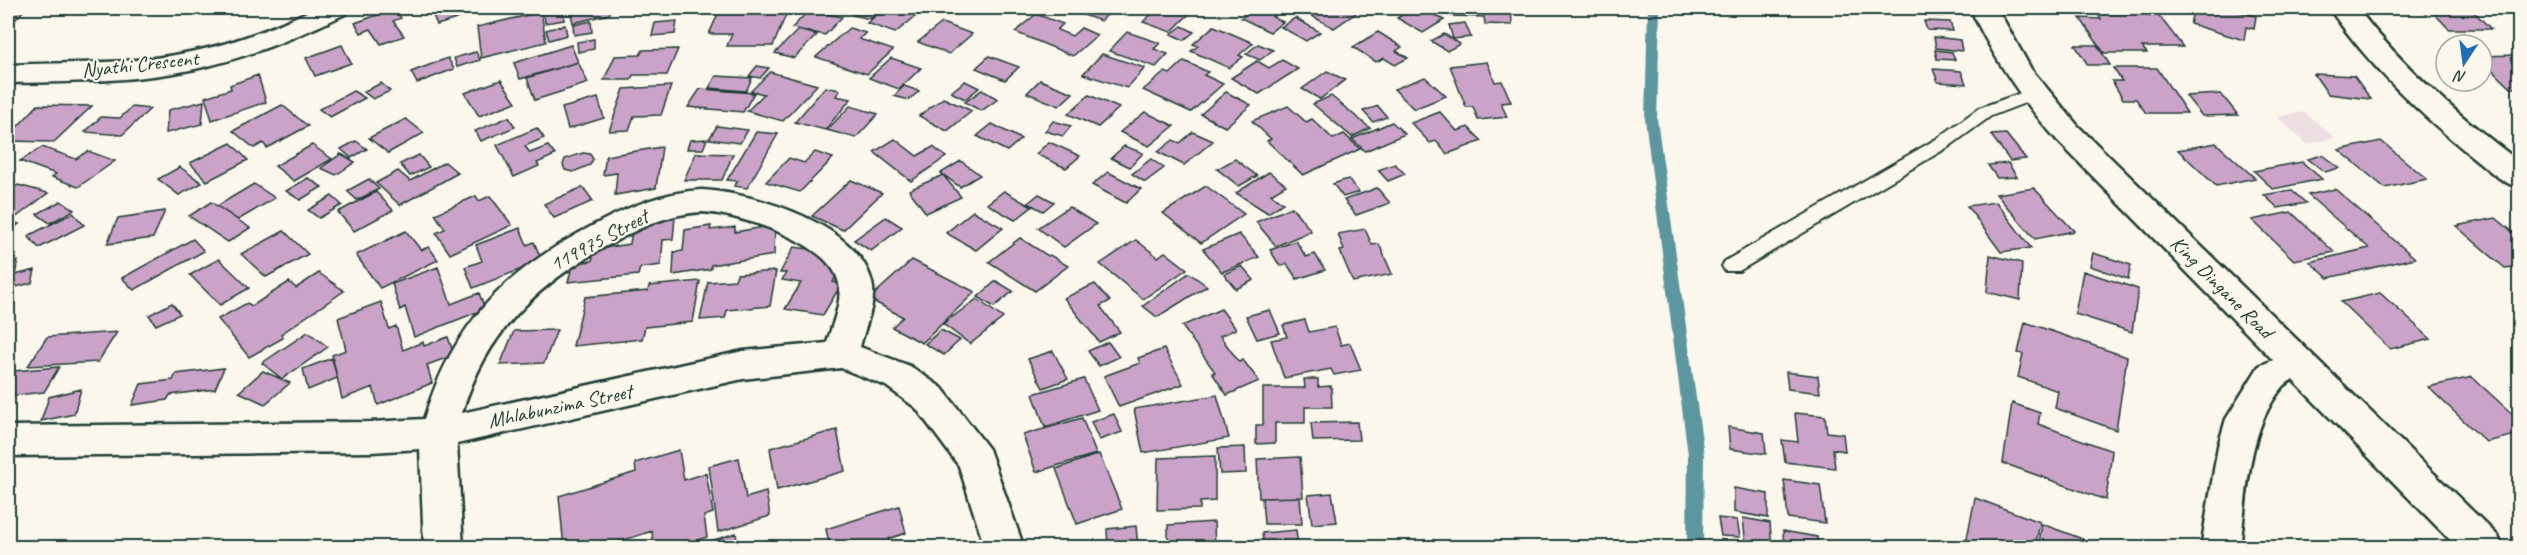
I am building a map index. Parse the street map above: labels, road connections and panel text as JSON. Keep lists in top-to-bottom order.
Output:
{
  "streets": {
    "street": [
      "Nyathi Crescent",
      "119975 Street",
      "King Dingane Road",
      "Mhlabunzima Street"
    ]
  },
  "crossings": [
    ["119975 Street", "Mhlabunzima Street"]
  ],
  "north": "bottom"
}
